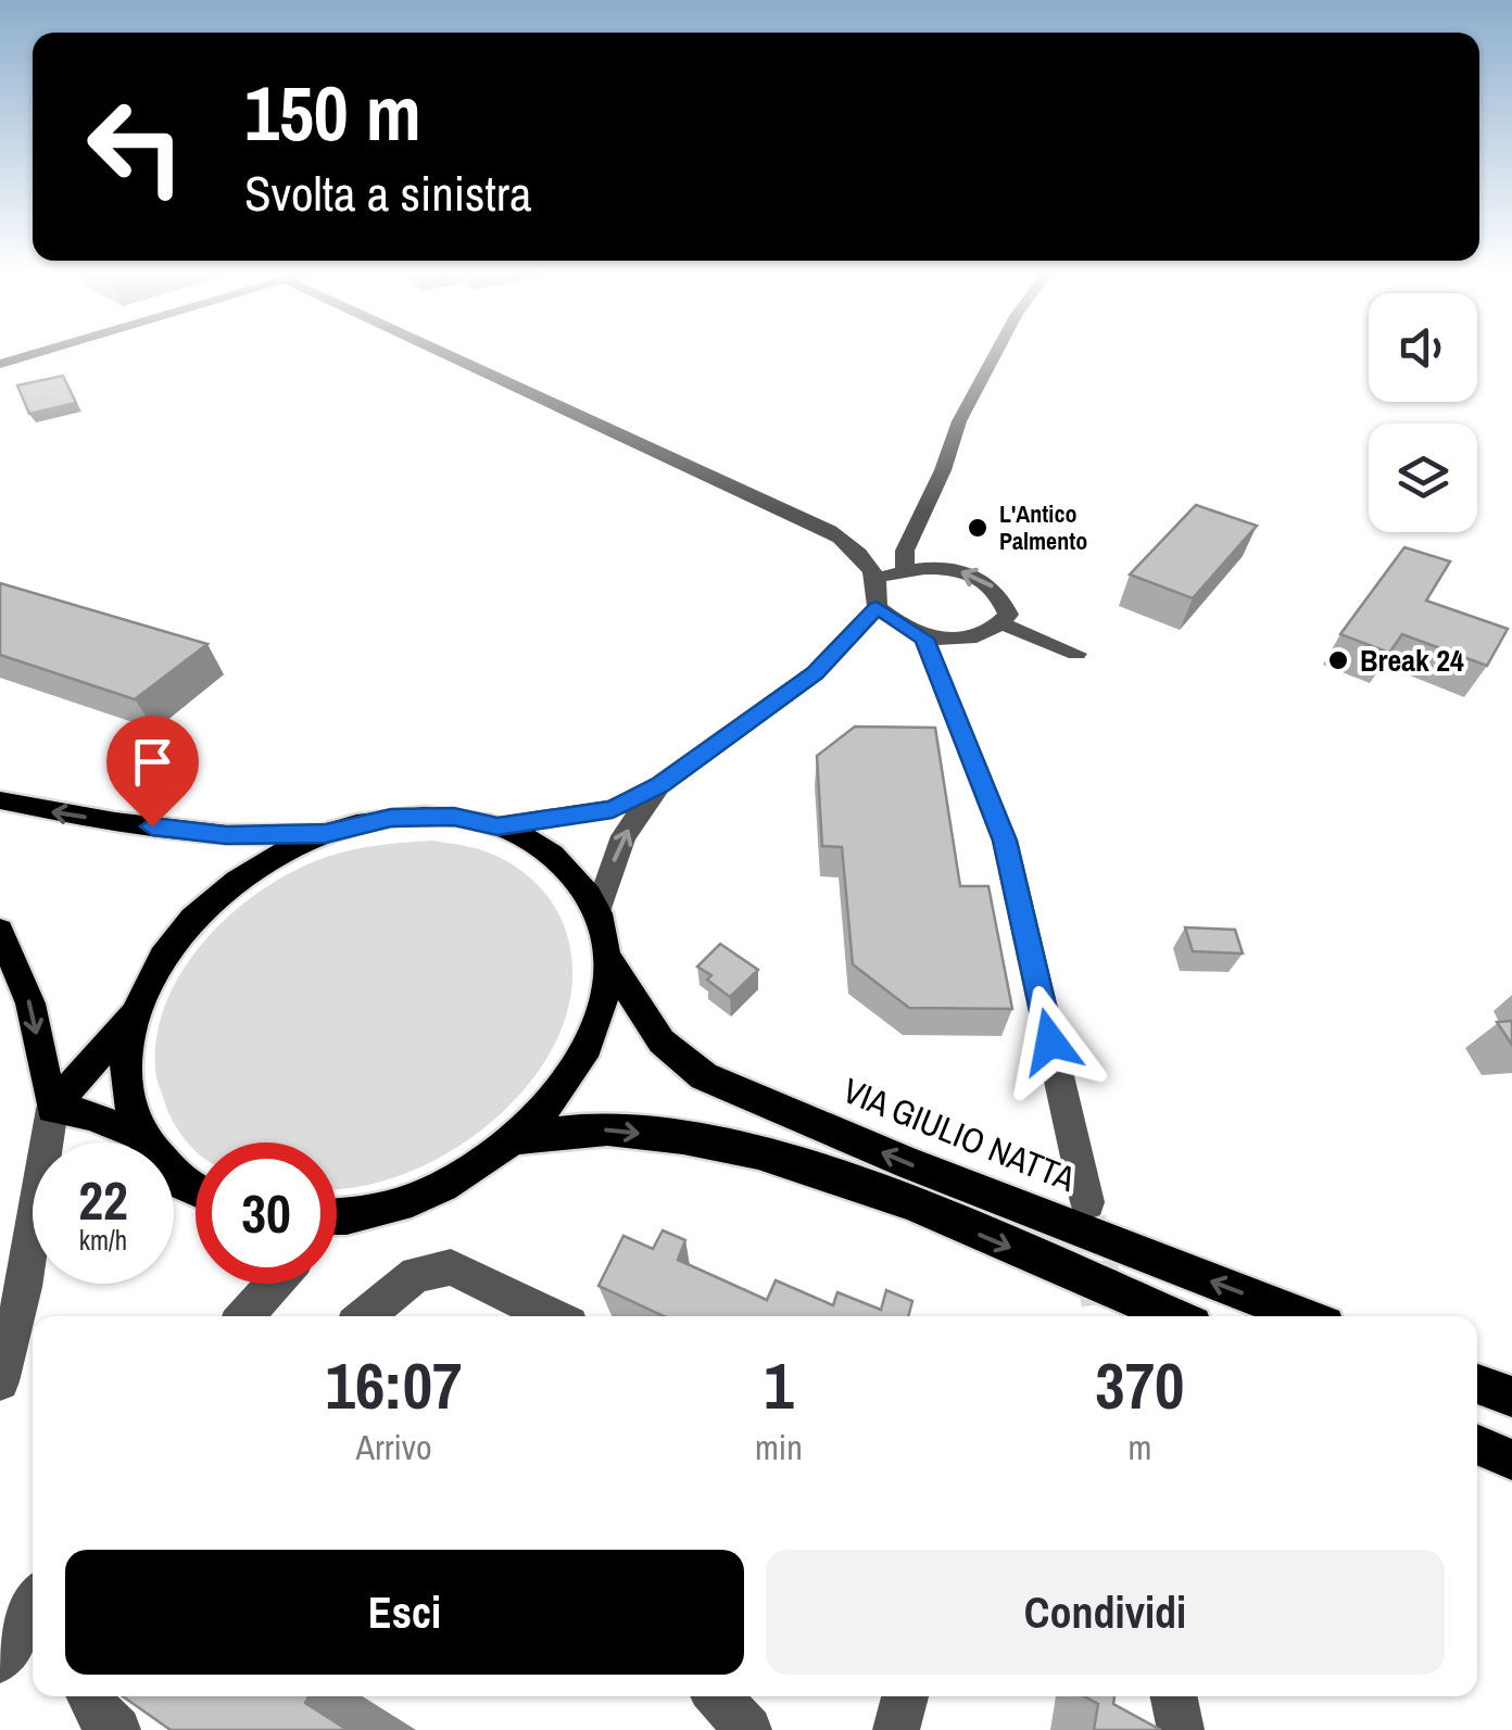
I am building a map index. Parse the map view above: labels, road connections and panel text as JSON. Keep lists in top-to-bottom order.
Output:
{
  "streets": {
    "main road": ["VIA GIULIO NATTA"]
  },
  "places": ["L'Antico Palmento", "Break 24"],
  "page": {
    "turn": ["150 m", "Svolta a sinistra"],
    "speed": "22 km/h",
    "limit": "30",
    "eta": [
      "16:07",
      "Arrivo",
      "1",
      "min",
      "370",
      "m"
    ],
    "buttons": ["Esci", "Condividi"]
  }
}
